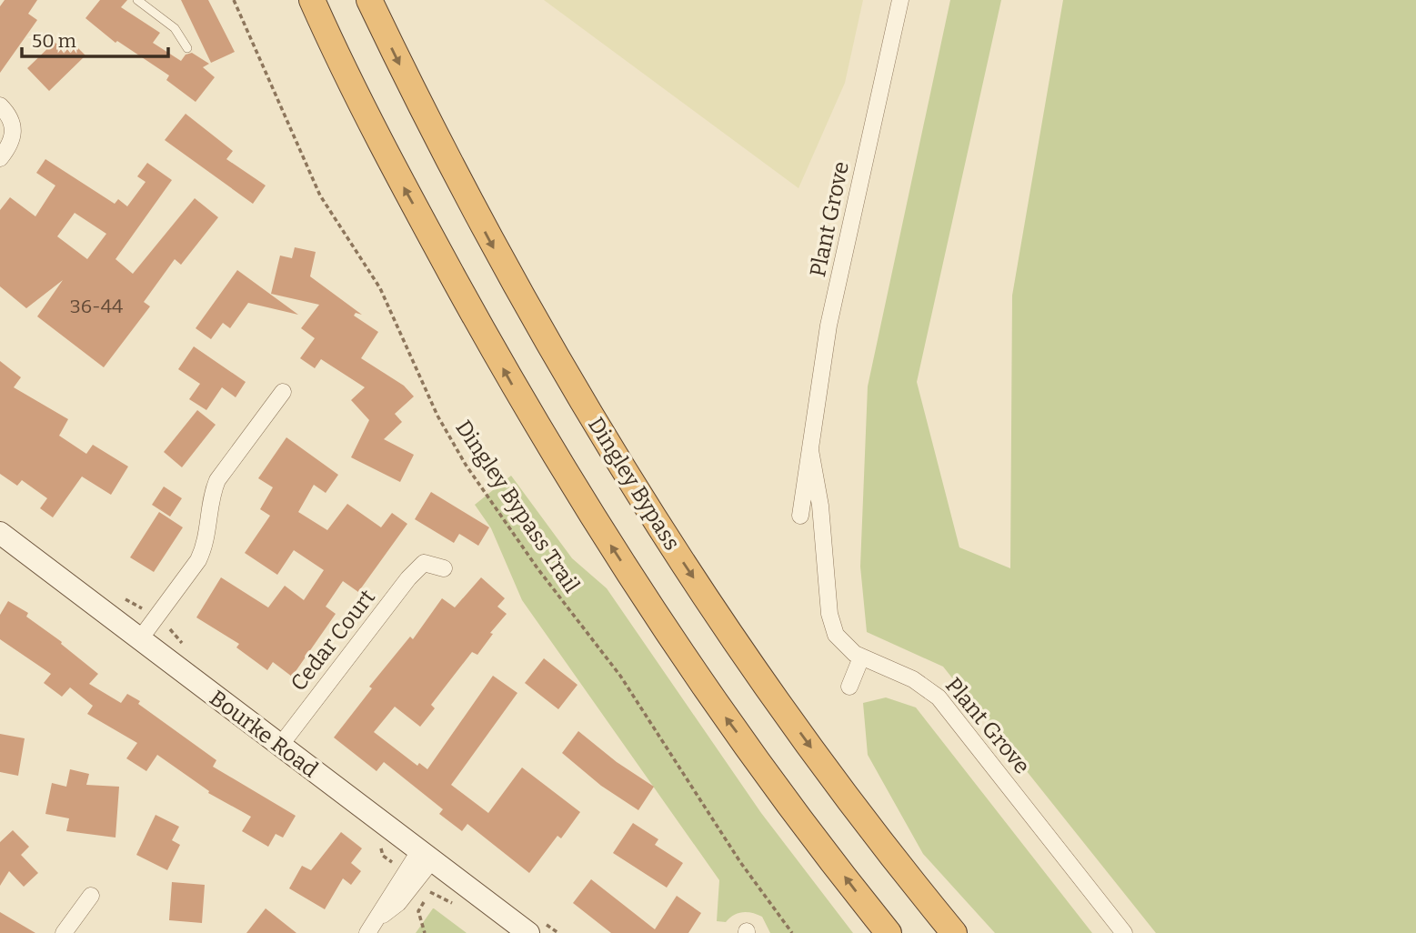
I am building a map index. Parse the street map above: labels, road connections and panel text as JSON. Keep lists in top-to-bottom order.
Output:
{
  "streets": {
    "highway": ["Dingley Bypass"],
    "main road": ["Bourke Road"],
    "street": ["Plant Grove", "Cedar Court"],
    "path": ["Dingley Bypass Trail"]
  },
  "crossings": [
    ["Cedar Court", "Bourke Road"]
  ],
  "house_numbers": ["36-44"],
  "scale_bar": "50 m"
}
